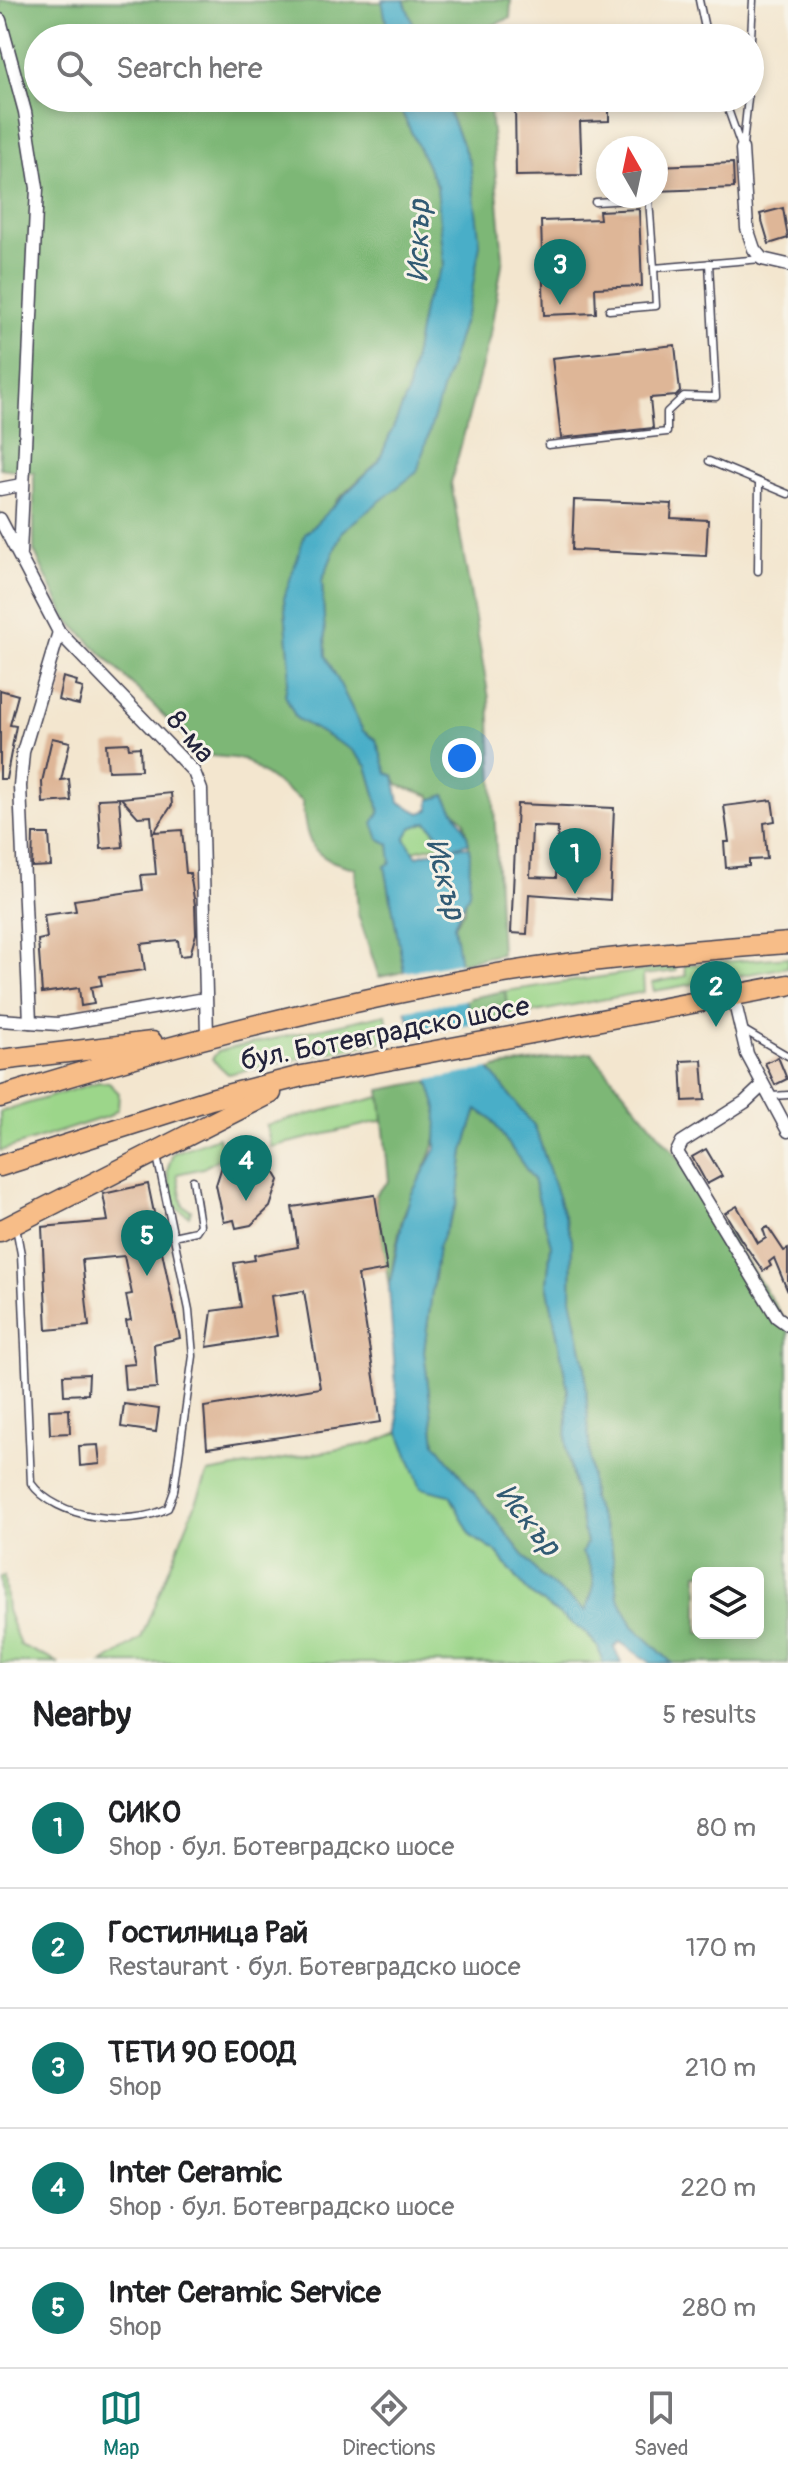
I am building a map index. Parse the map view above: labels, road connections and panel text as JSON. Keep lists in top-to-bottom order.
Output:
{
  "streets": {
    "main road": ["бул. Ботевградско шосе"],
    "street": ["8-ма"]
  },
  "crossings": [
    ["8-ма", "бул. Ботевградско шосе"]
  ],
  "water": ["Искър"],
  "north": "top",
  "page": {
    "search": "Search here",
    "pins": [
      "3",
      "1",
      "2",
      "4",
      "5"
    ],
    "heading": ["Nearby", "5 results"],
    "list": [
      {
        "mark": "1",
        "name": "СИКО",
        "note": "Shop · бул. Ботевградско шосе",
        "value": "80 m"
      },
      {
        "mark": "2",
        "name": "Гостилница Рай",
        "note": "Restaurant · бул. Ботевградско шосе",
        "value": "170 m"
      },
      {
        "mark": "3",
        "name": "ТЕТИ 90 ЕООД",
        "note": "Shop",
        "value": "210 m"
      },
      {
        "mark": "4",
        "name": "Inter Ceramic",
        "note": "Shop · бул. Ботевградско шосе",
        "value": "220 m"
      },
      {
        "mark": "5",
        "name": "Inter Ceramic Service",
        "note": "Shop",
        "value": "280 m"
      }
    ],
    "nav": ["Map", "Directions", "Saved"]
  }
}
